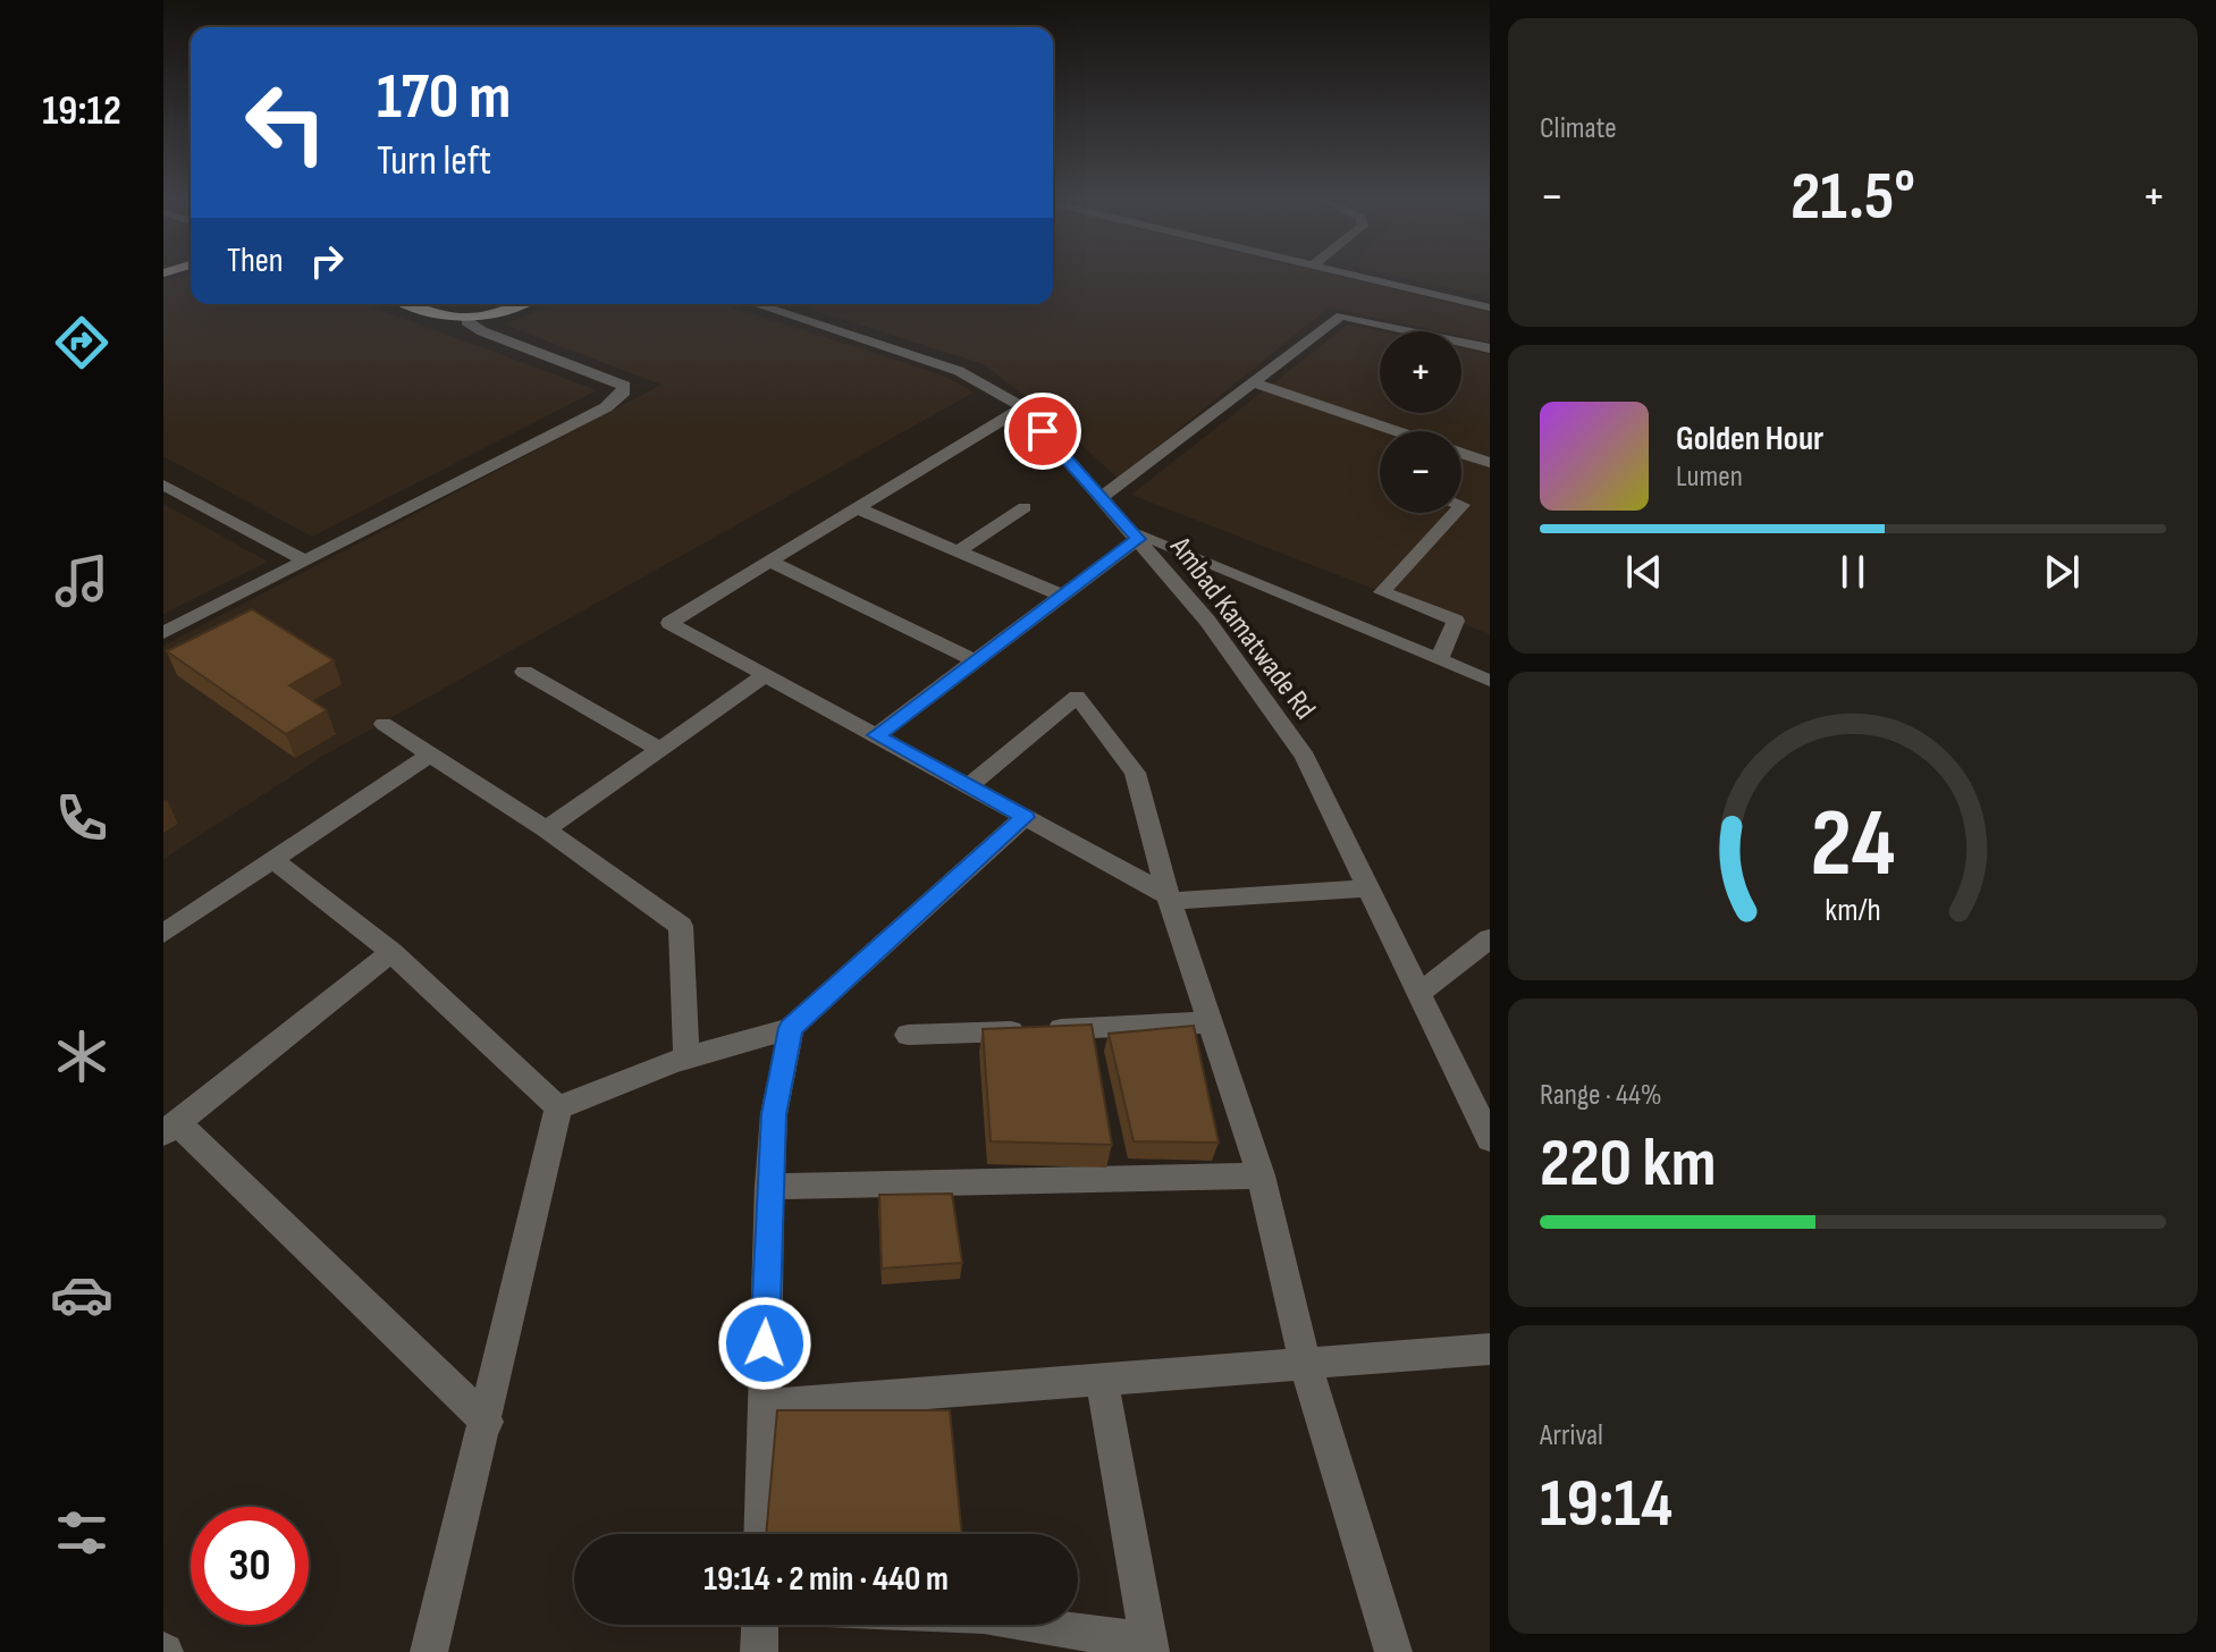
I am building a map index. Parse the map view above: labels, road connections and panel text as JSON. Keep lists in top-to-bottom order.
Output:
{
  "streets": {
    "street": ["Ambad Kamatwade Rd"]
  },
  "page": {
    "tabs": "19:12",
    "tile": [
      "Climate",
      ["Range · 44%", "220 km"],
      ["Arrival", "19:14"]
    ],
    "turn": ["170 m", "Turn left"],
    "heat": ["−", "21.5°", "+"],
    "then": "Then",
    "map_buttons": ["+", "−"],
    "song": ["Golden Hour", "Lumen"],
    "limit": "30",
    "trip": "19:14 · 2 min · 440 m",
    "gauge": ["24", "km/h"]
  }
}
